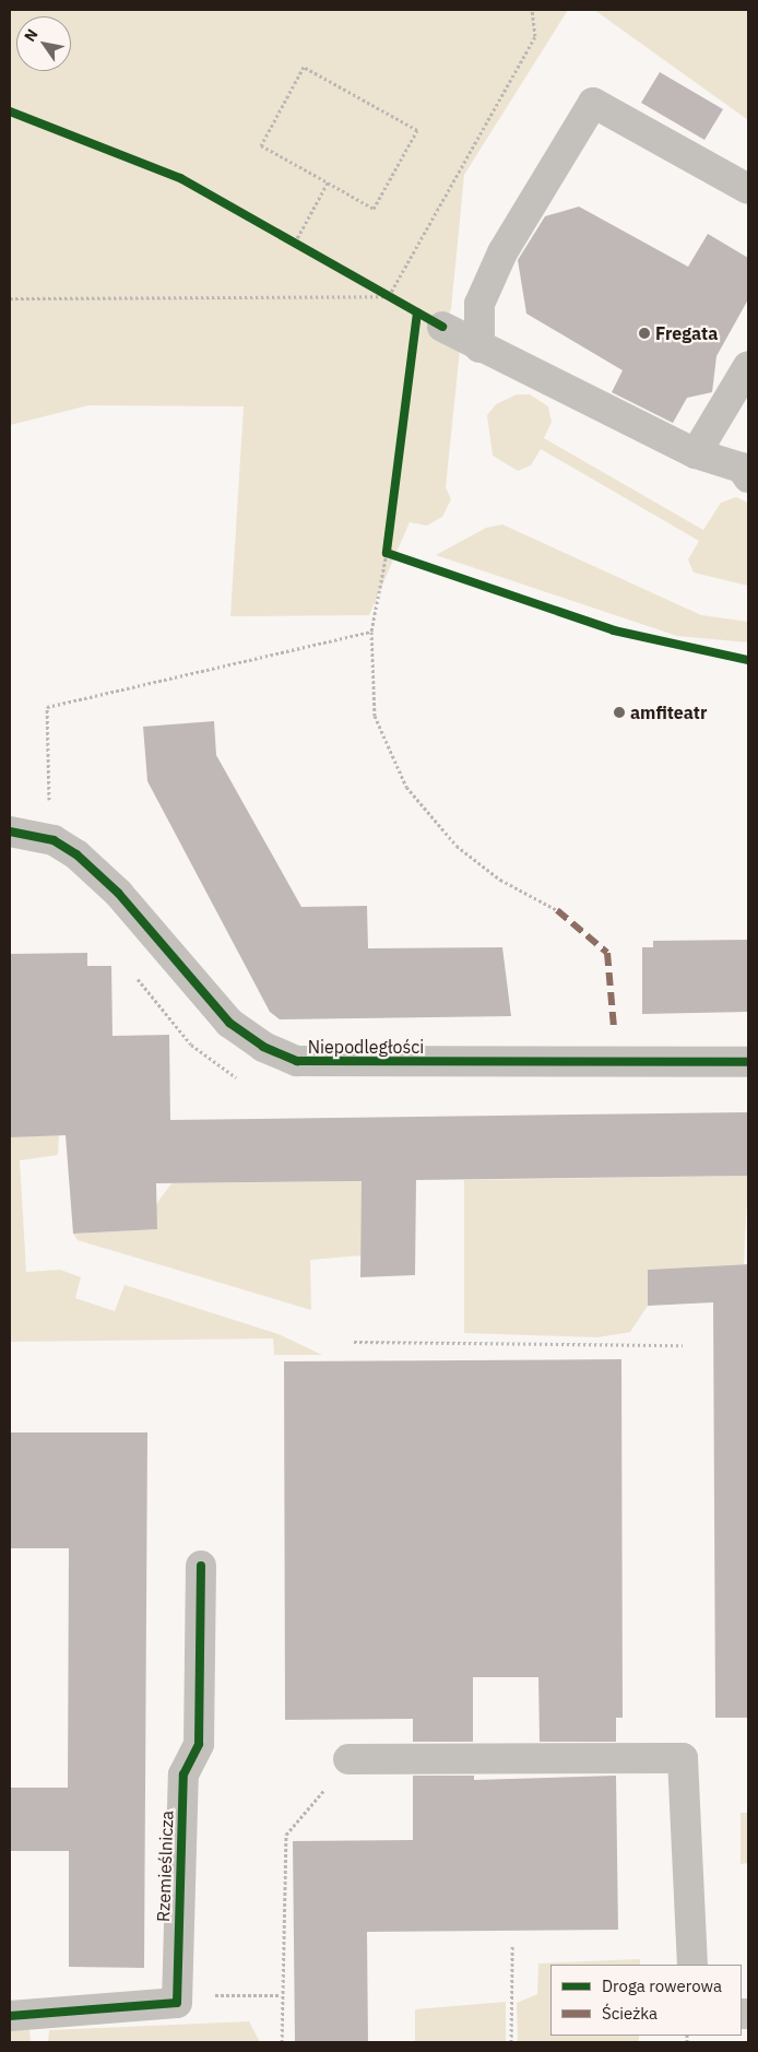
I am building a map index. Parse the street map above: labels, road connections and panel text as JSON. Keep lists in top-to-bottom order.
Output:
{
  "streets": {
    "street": ["Niepodległości", "Rzemieślnicza"]
  },
  "places": ["Fregata", "amfiteatr"],
  "legend": ["Droga rowerowa", "Ścieżka"],
  "north": "top left"
}
